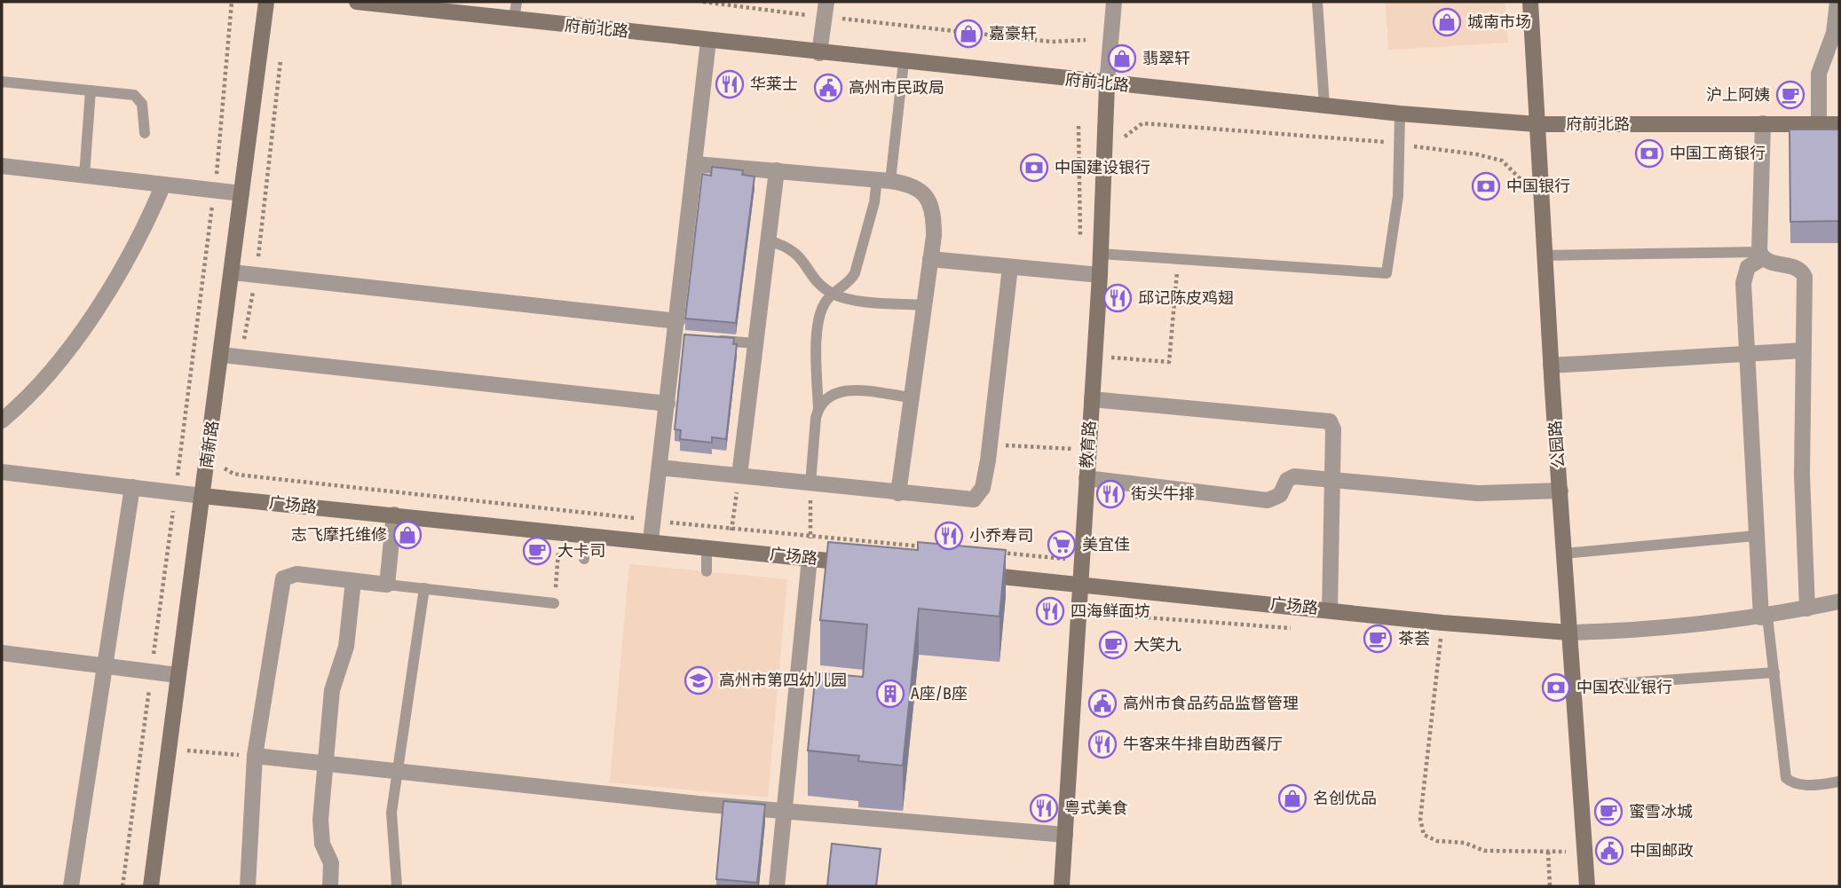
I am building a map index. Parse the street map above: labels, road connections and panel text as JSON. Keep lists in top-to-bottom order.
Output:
{
  "streets": {
    "street": [
      "府前北路",
      "南新路",
      "教育路",
      "公园路",
      "广场路"
    ]
  },
  "crossings": [
    ["府前北路", "教育路"],
    ["府前北路", "公园路"],
    ["南新路", "广场路"],
    ["教育路", "广场路"],
    ["公园路", "广场路"]
  ],
  "places": {
    "shop": [
      "城南市场",
      "嘉豪轩",
      "翡翠轩",
      "志飞摩托维修",
      "名创优品"
    ],
    "restaurant": [
      "华莱士",
      "邱记陈皮鸡翅",
      "街头牛排",
      "小乔寿司",
      "四海鲜面坊",
      "牛客来牛排自助西餐厅",
      "粤式美食"
    ],
    "public building": ["高州市民政局", "高州市食品药品监督管理", "中国邮政"],
    "cafe": [
      "沪上阿姨",
      "大卡司",
      "茶荟",
      "大笑九",
      "蜜雪冰城"
    ],
    "bank": [
      "中国工商银行",
      "中国建设银行",
      "中国银行",
      "中国农业银行"
    ],
    "supermarket": ["美宜佳"],
    "school or university": ["高州市第四幼儿园"],
    "building": ["A座/B座"]
  }
}
